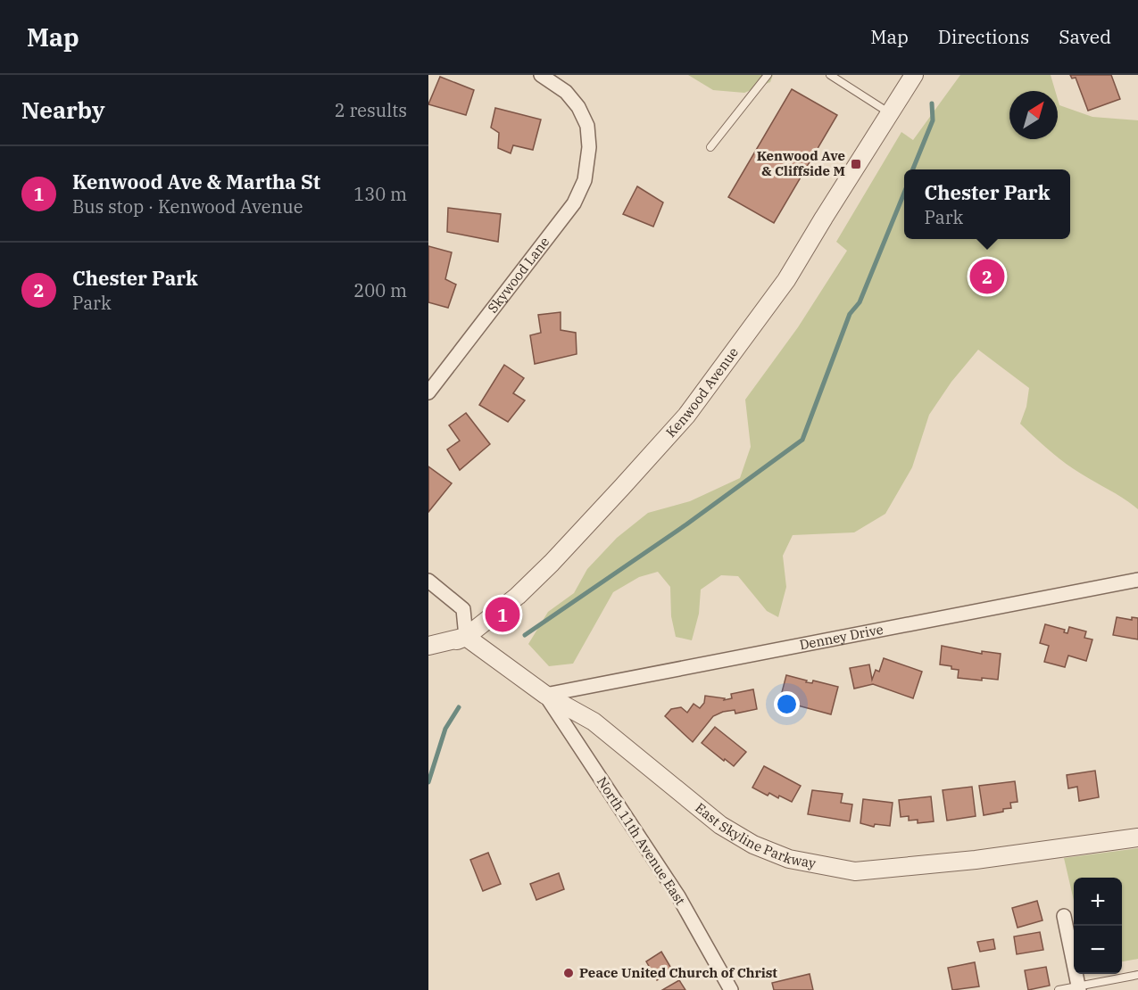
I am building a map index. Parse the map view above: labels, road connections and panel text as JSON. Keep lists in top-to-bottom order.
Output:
{
  "streets": {
    "street": [
      "Skywood Lane",
      "Kenwood Avenue",
      "Denney Drive",
      "East Skyline Parkway",
      "North 11th Avenue East"
    ]
  },
  "crossings": [
    ["Kenwood Avenue", "East Skyline Parkway"],
    ["Denney Drive", "East Skyline Parkway"],
    ["Denney Drive", "North 11th Avenue East"],
    ["East Skyline Parkway", "North 11th Avenue East"]
  ],
  "places": {
    "transit": ["Kenwood Ave & Cliffside M"],
    "other": ["Peace United Church of Christ"]
  },
  "north": "top right",
  "page": {
    "header": "Map",
    "nav": ["Map", "Directions", "Saved"],
    "heading": ["Nearby", "2 results"],
    "list": [
      {
        "mark": "1",
        "name": "Kenwood Ave & Martha St",
        "note": "Bus stop · Kenwood Avenue",
        "value": "130 m"
      },
      {
        "mark": "2",
        "name": "Chester Park",
        "note": "Park",
        "value": "200 m"
      }
    ],
    "popup": ["Chester Park", "Park"],
    "pins": ["2", "1"],
    "map_buttons": ["+", "−"]
  }
}
